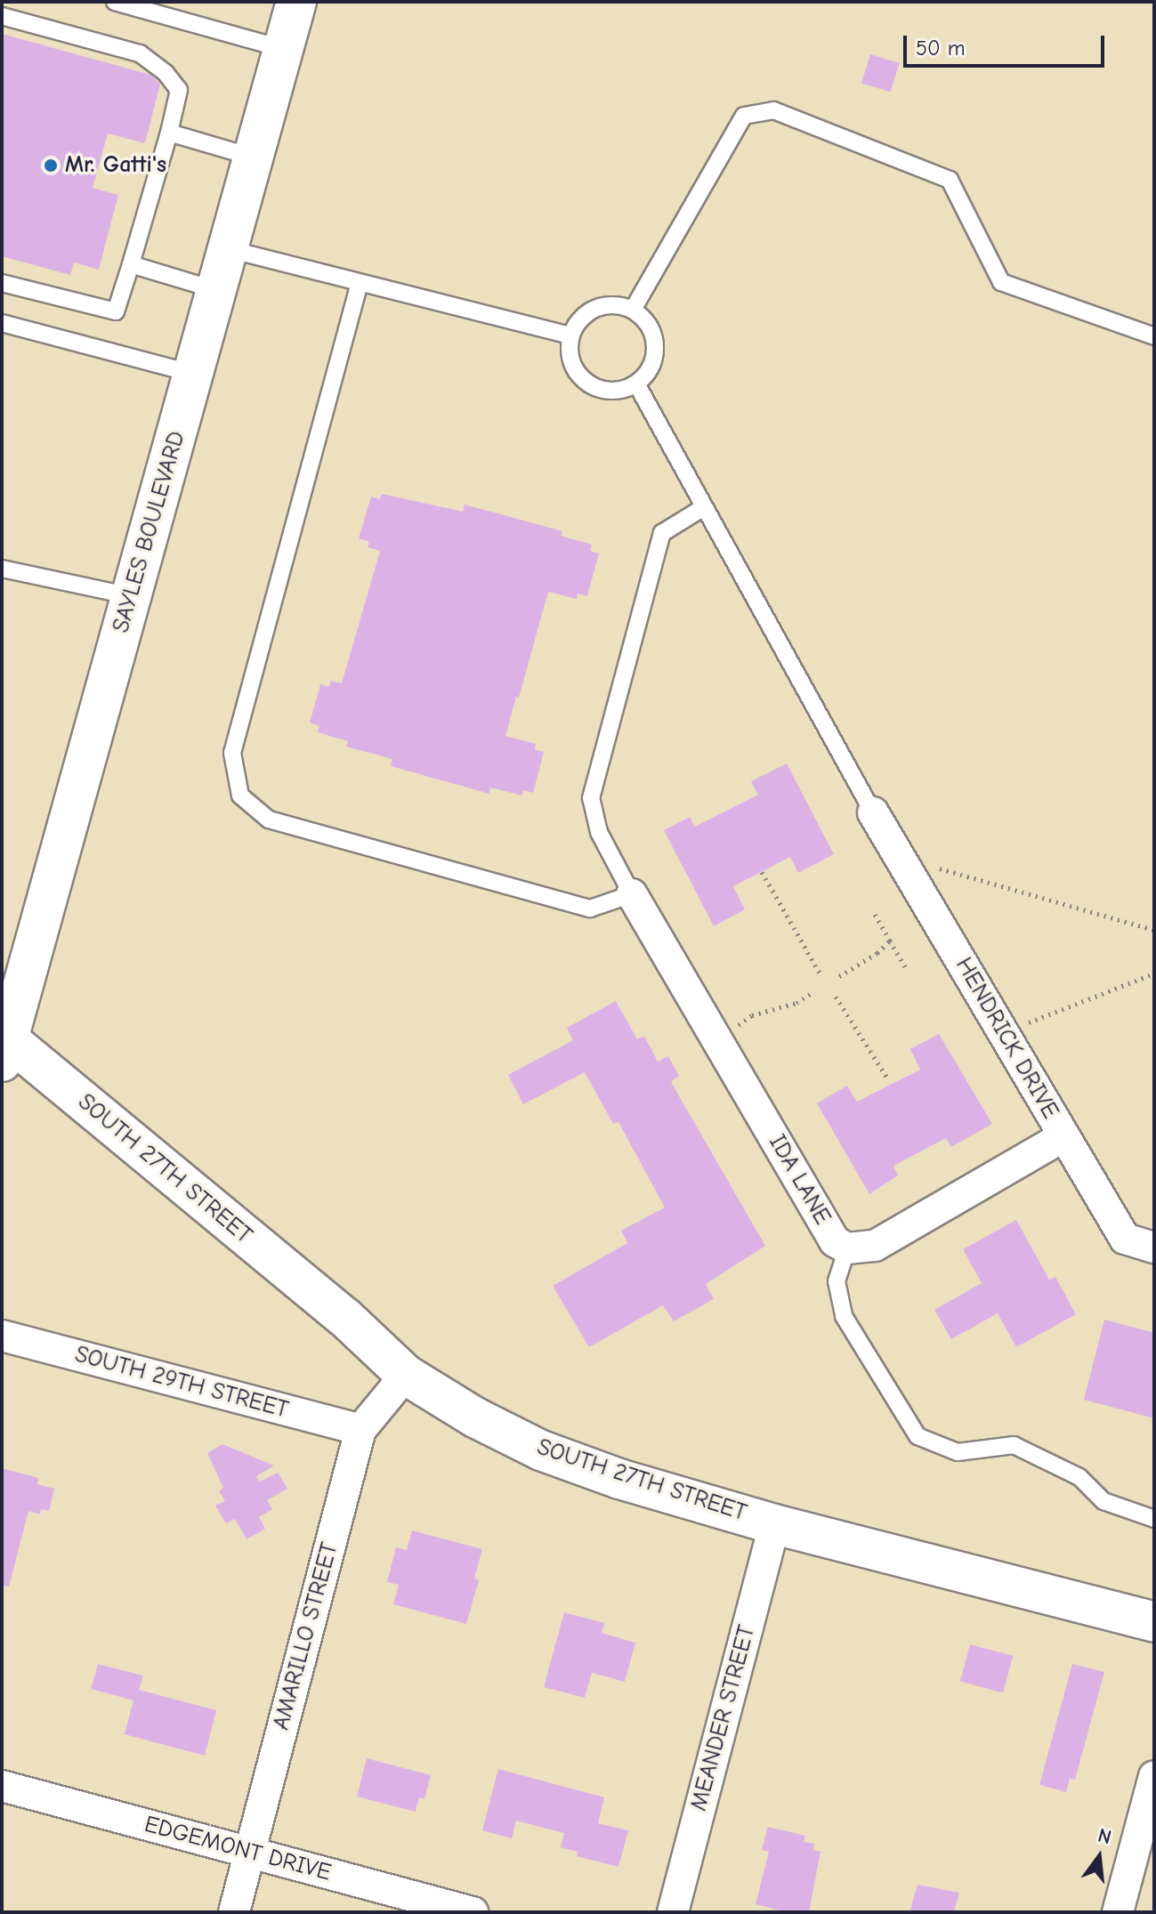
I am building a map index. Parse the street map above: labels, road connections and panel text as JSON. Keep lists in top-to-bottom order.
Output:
{
  "streets": {
    "main road": ["SAYLES BOULEVARD", "SOUTH 27TH STREET"],
    "street": [
      "HENDRICK DRIVE",
      "IDA LANE",
      "SOUTH 29TH STREET",
      "AMARILLO STREET",
      "MEANDER STREET",
      "EDGEMONT DRIVE"
    ]
  },
  "crossings": [
    ["SAYLES BOULEVARD", "SOUTH 27TH STREET"],
    ["HENDRICK DRIVE", "IDA LANE"],
    ["SOUTH 27TH STREET", "AMARILLO STREET"],
    ["SOUTH 27TH STREET", "MEANDER STREET"],
    ["SOUTH 29TH STREET", "AMARILLO STREET"],
    ["AMARILLO STREET", "EDGEMONT DRIVE"]
  ],
  "places": ["Mr. Gatti's"],
  "scale_bar": "50 m",
  "north": "top"
}
